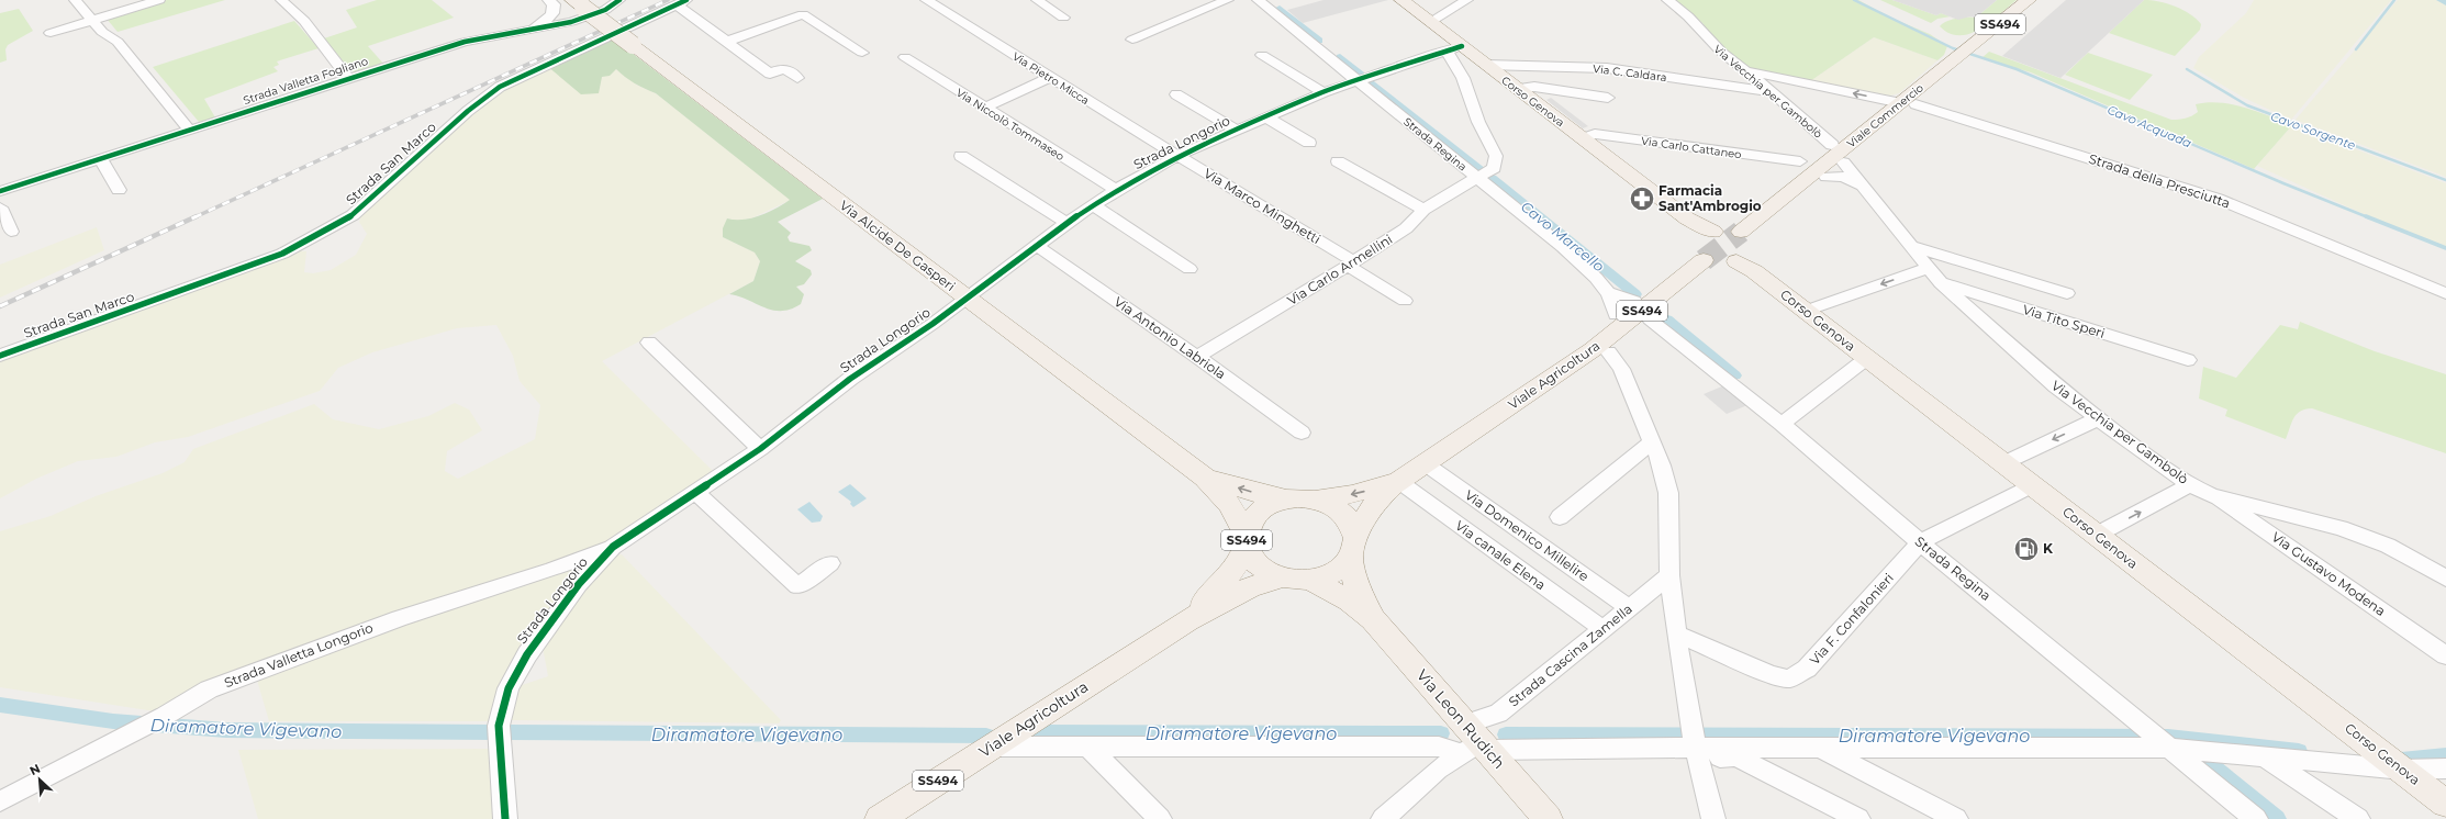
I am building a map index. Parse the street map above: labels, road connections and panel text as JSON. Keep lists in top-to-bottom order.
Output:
{
  "streets": {
    "main road": [
      "SS494",
      "Corso Genova",
      "Viale Commercio",
      "Via Alcide De Gasperi",
      "Viale Agricoltura",
      "Via Leon Rudich"
    ],
    "street": [
      "Via C. Caldara",
      "Via Pietro Micca",
      "Strada Valletta Fogliano",
      "Via Vecchia per Gambolò",
      "Via Niccolò Tommaseo",
      "Strada Longorio",
      "Strada Regina",
      "Via Carlo Cattaneo",
      "Strada San Marco",
      "Strada della Presciutta",
      "Via Marco Minghetti",
      "Via Carlo Armellini",
      "Via Tito Speri",
      "Via Antonio Labriola",
      "Via Domenico Millelire",
      "Via canale Elena",
      "Via Gustavo Modena",
      "Via F. Confalonieri",
      "Strada Valletta Longorio",
      "Strada Cascina Zamella"
    ]
  },
  "crossings": [
    ["SS494", "Viale Commercio"],
    ["SS494", "Strada della Presciutta"],
    ["Via C. Caldara", "Via Vecchia per Gambolò"],
    ["Via C. Caldara", "Corso Genova"],
    ["Via Pietro Micca", "Strada Longorio"],
    ["Via Pietro Micca", "Via Marco Minghetti"],
    ["Via Vecchia per Gambolò", "Strada della Presciutta"],
    ["Via Vecchia per Gambolò", "Via Tito Speri"],
    ["Via Vecchia per Gambolò", "Via Gustavo Modena"],
    ["Corso Genova", "Viale Commercio"],
    ["Corso Genova", "Strada Longorio"],
    ["Corso Genova", "Via Carlo Cattaneo"],
    ["Corso Genova", "Via Carlo Armellini"],
    ["Corso Genova", "Viale Agricoltura"],
    ["Viale Commercio", "Strada della Presciutta"],
    ["Via Niccolò Tommaseo", "Strada Longorio"],
    ["Strada Longorio", "Strada Regina"],
    ["Strada Longorio", "Via Marco Minghetti"],
    ["Strada Longorio", "Via Alcide De Gasperi"],
    ["Strada Longorio", "Via Carlo Armellini"],
    ["Strada Longorio", "Via Antonio Labriola"],
    ["Strada Longorio", "Strada Valletta Longorio"],
    ["Strada Regina", "Via Carlo Armellini"],
    ["Strada Regina", "Via F. Confalonieri"],
    ["Via Marco Minghetti", "Via Carlo Armellini"],
    ["Via Alcide De Gasperi", "Viale Agricoltura"],
    ["Via Carlo Armellini", "Via Antonio Labriola"],
    ["Viale Agricoltura", "Via Domenico Millelire"],
    ["Viale Agricoltura", "Via canale Elena"],
    ["Via Domenico Millelire", "Strada Cascina Zamella"],
    ["Via canale Elena", "Strada Cascina Zamella"],
    ["Strada Cascina Zamella", "Via Leon Rudich"]
  ],
  "water": [
    "Cavo Acquada",
    "Cavo Sorgente",
    "Cavo Marcello",
    "Diramatore Vigevano"
  ],
  "places": {
    "pharmacy": ["Farmacia Sant'Ambrogio"],
    "fuel station": ["K"]
  },
  "north": "top left"
}
